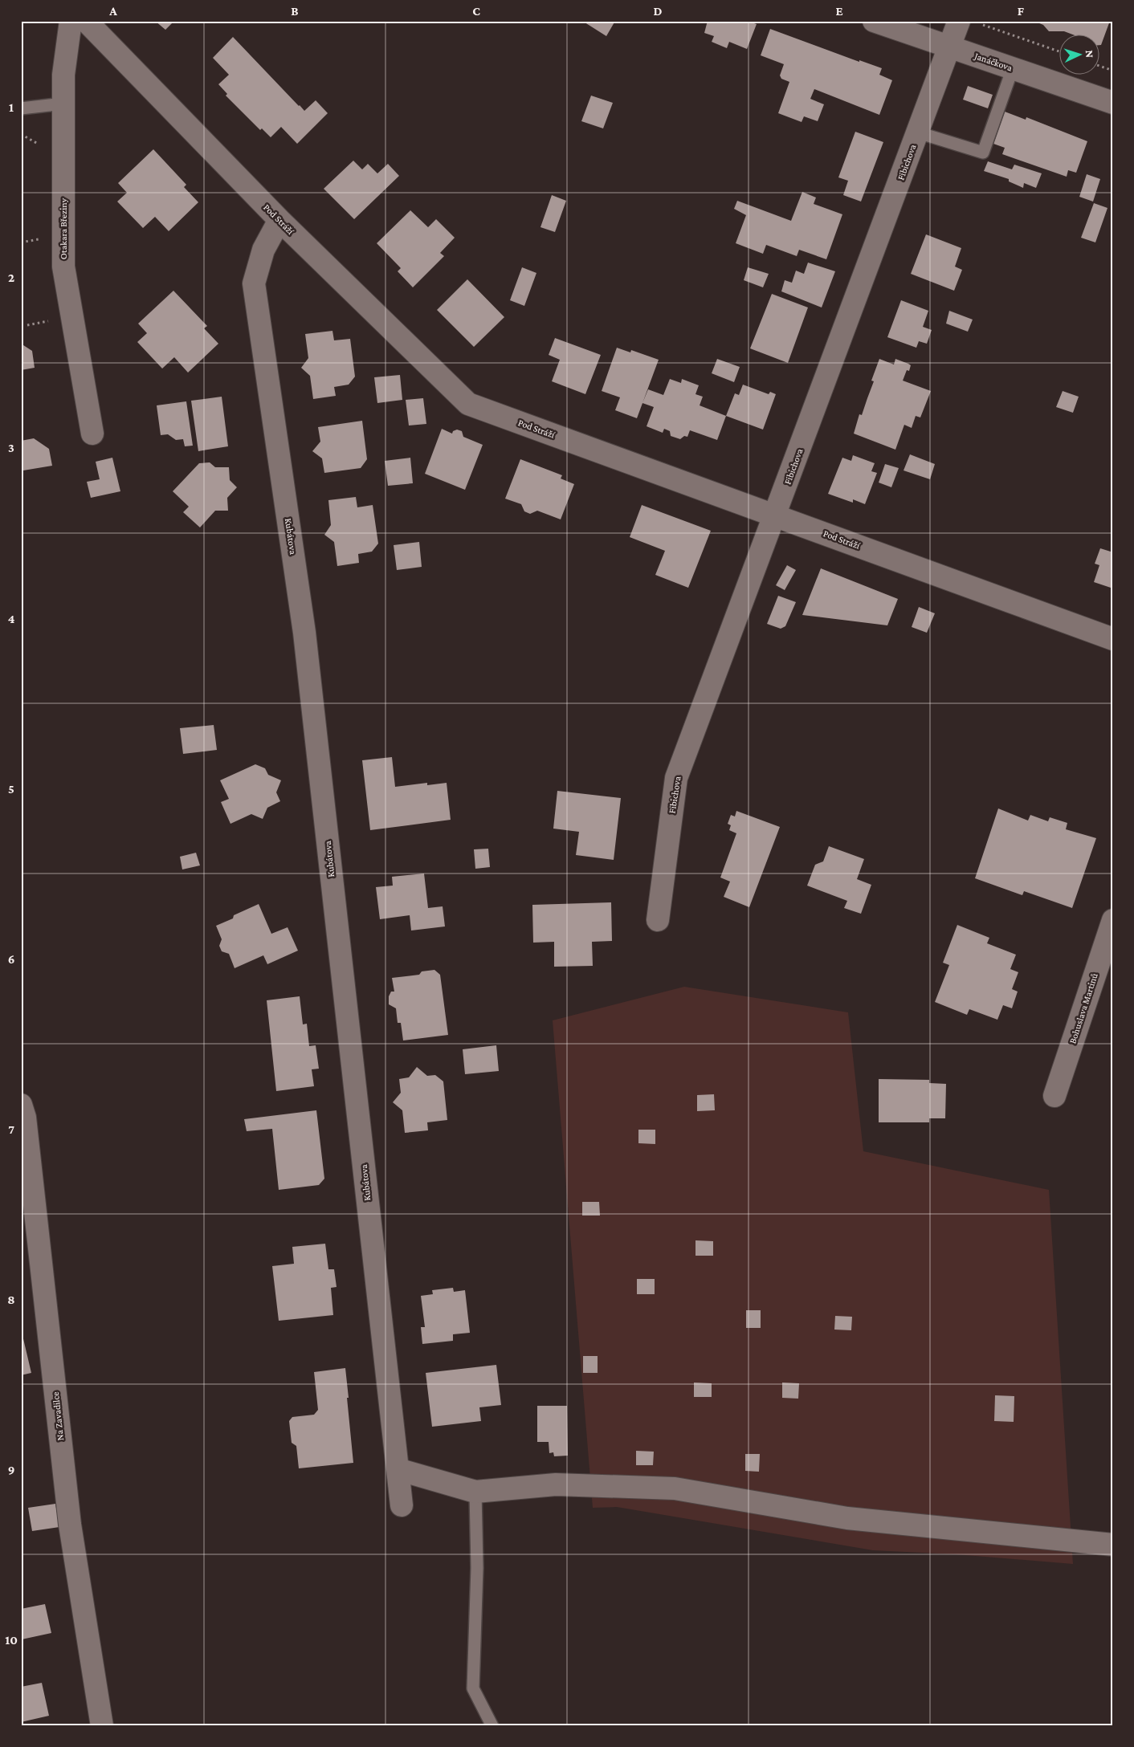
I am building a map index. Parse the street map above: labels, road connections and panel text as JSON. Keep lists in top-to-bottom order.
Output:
{
  "streets": {
    "street": [
      "Janáčkova",
      "Fibichova",
      "Pod Stráží",
      "Otakara Březiny",
      "Kubátova",
      "Bohuslava Martinů",
      "Na Zavadilce"
    ]
  },
  "crossings": [
    ["Janáčkova", "Fibichova"],
    ["Fibichova", "Pod Stráží"],
    ["Pod Stráží", "Kubátova"]
  ],
  "north": "right",
  "grid": {
    "columns": [
      "A",
      "B",
      "C",
      "D",
      "E",
      "F"
    ],
    "rows": [
      "1",
      "2",
      "3",
      "4",
      "5",
      "6",
      "7",
      "8",
      "9",
      "10"
    ]
  }
}
